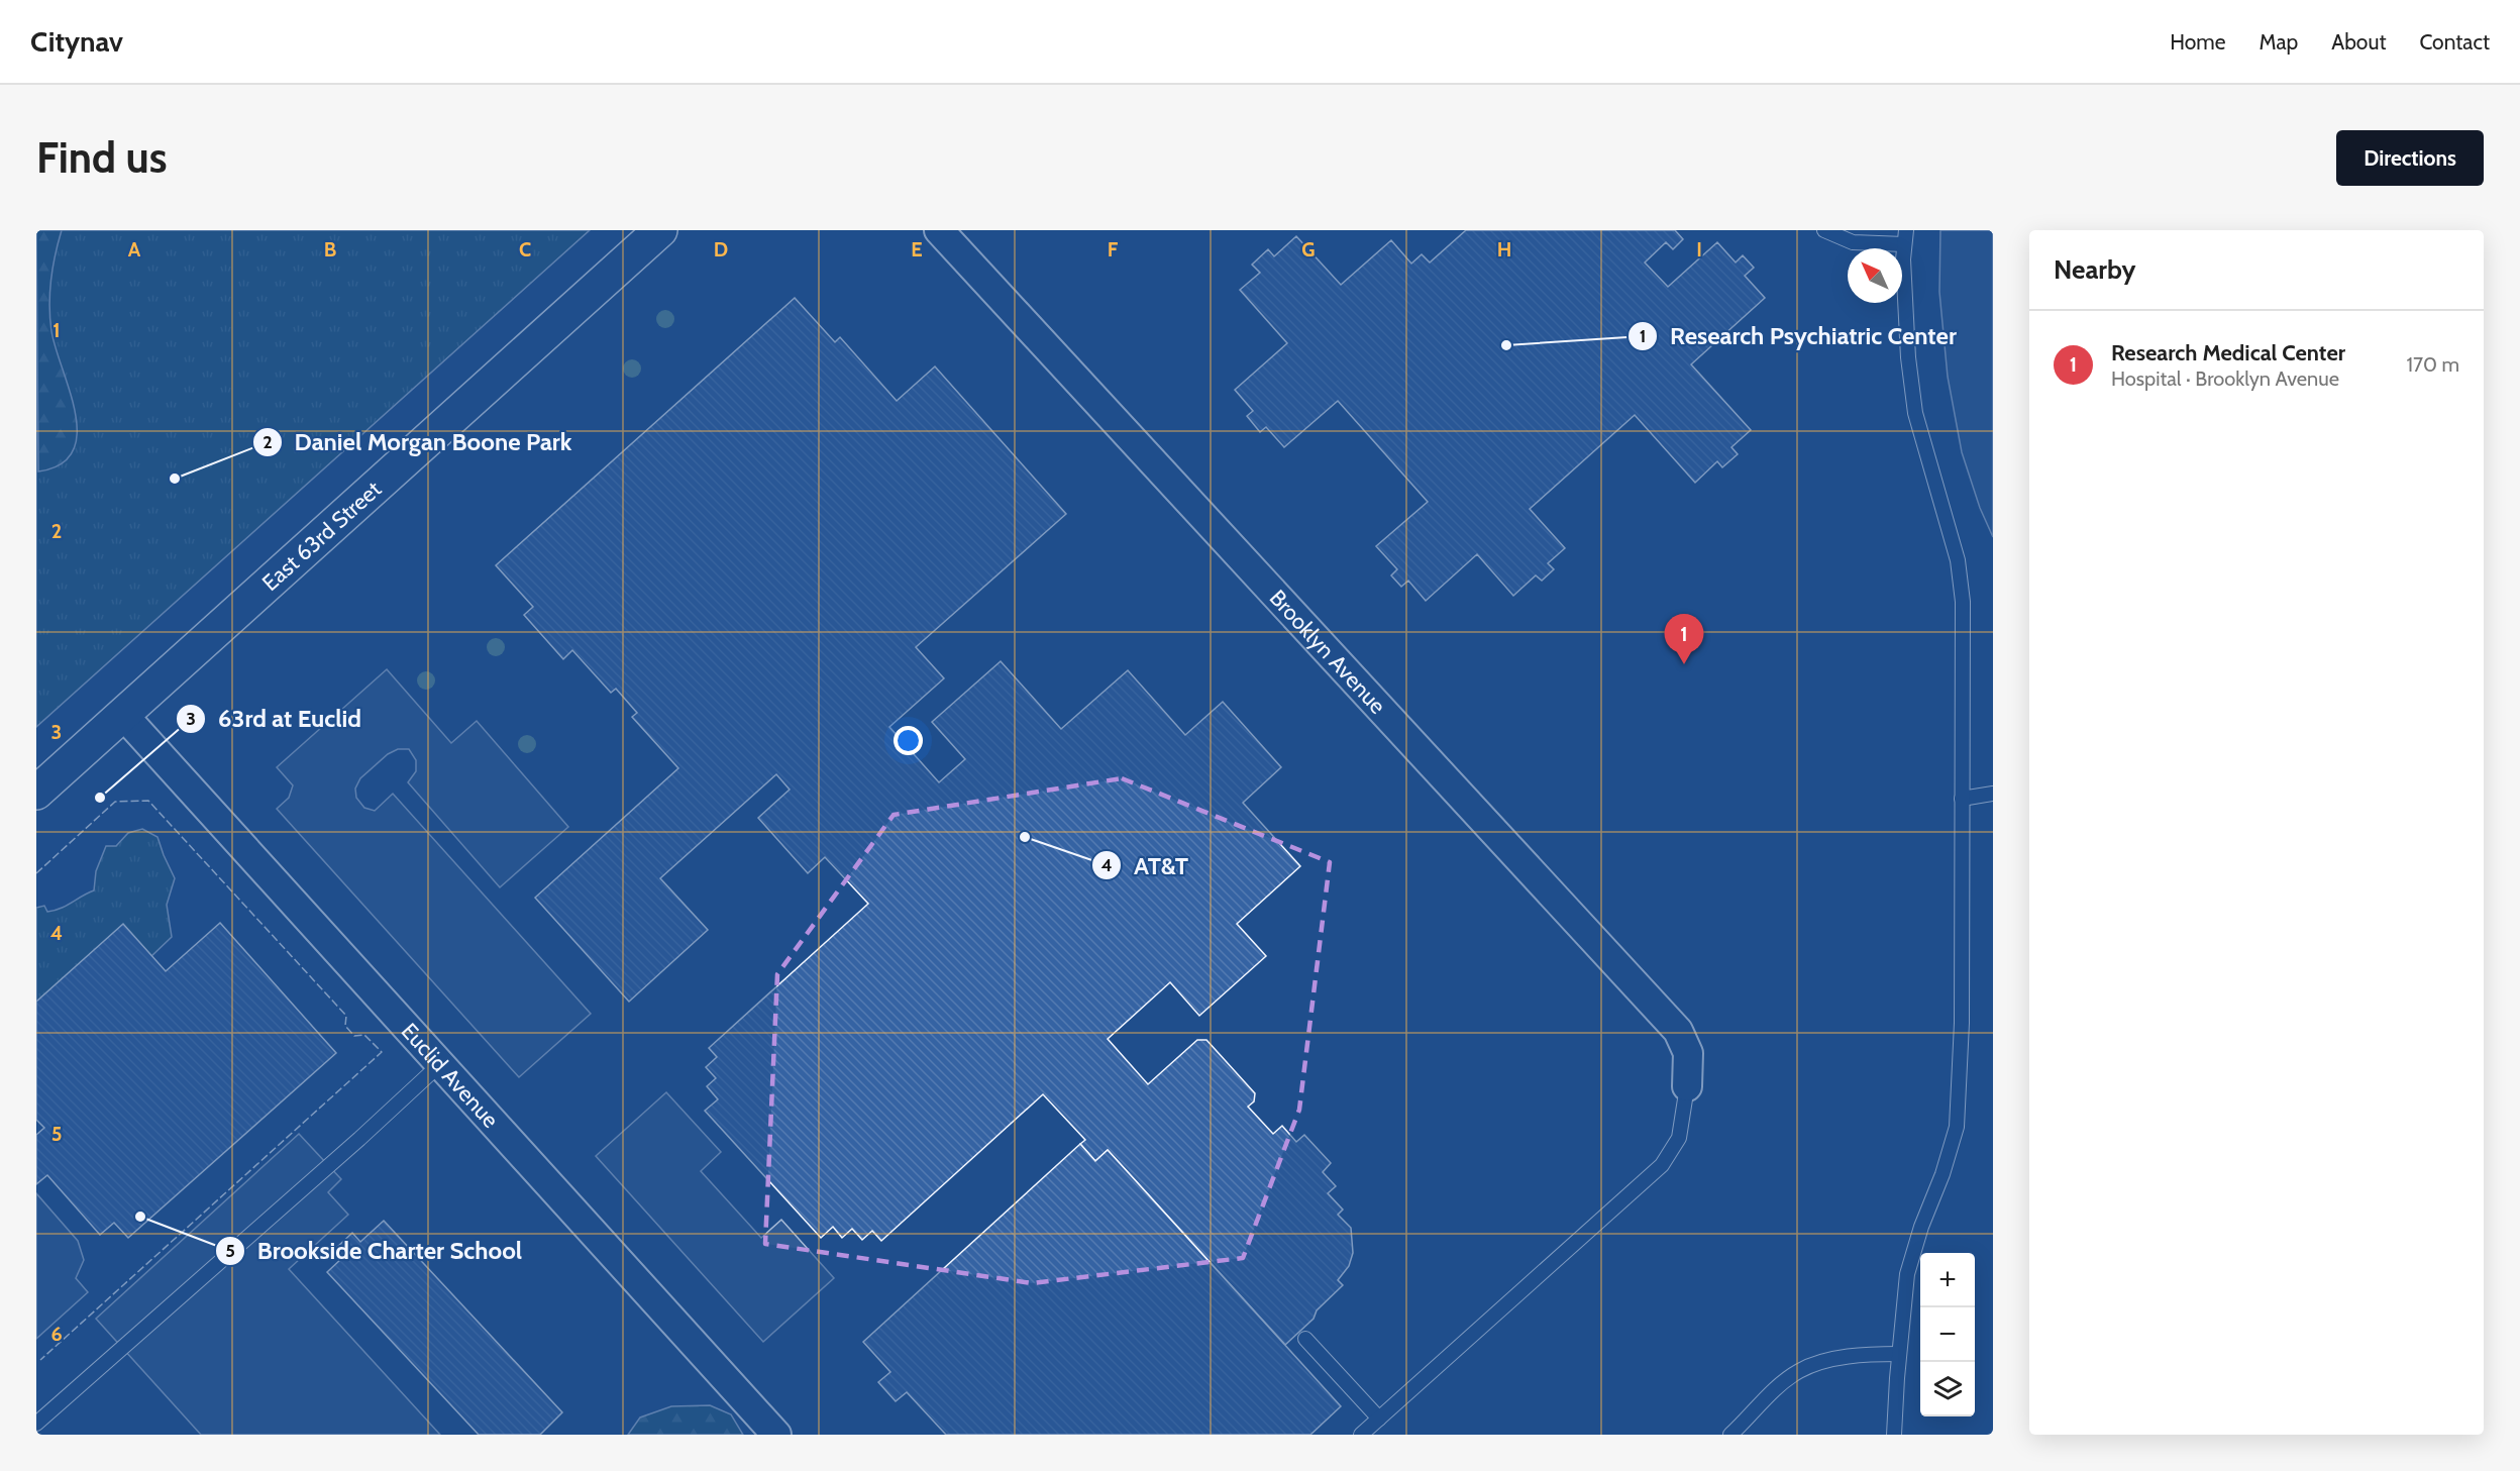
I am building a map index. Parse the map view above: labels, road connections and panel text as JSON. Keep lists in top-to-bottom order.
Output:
{
  "streets": {
    "main road": ["East 63rd Street"],
    "street": ["Brooklyn Avenue", "Euclid Avenue"]
  },
  "crossings": [
    ["East 63rd Street", "Euclid Avenue"]
  ],
  "places": [
    "Research Psychiatric Center",
    "Daniel Morgan Boone Park",
    "63rd at Euclid",
    "AT&T",
    "Brookside Charter School"
  ],
  "north": "top left",
  "page": {
    "header": "Citynav",
    "nav": [
      "Home",
      "Map",
      "About",
      "Contact"
    ],
    "buttons": "Directions",
    "title": "Find us",
    "heading": "Nearby",
    "list": [
      {
        "mark": "1",
        "name": "Research Medical Center",
        "note": "Hospital · Brooklyn Avenue",
        "value": "170 m"
      }
    ],
    "pins": "1",
    "map_buttons": ["+", "−"]
  },
  "grid": {
    "columns": [
      "A",
      "B",
      "C",
      "D",
      "E",
      "F",
      "G",
      "H",
      "I"
    ],
    "rows": [
      "1",
      "2",
      "3",
      "4",
      "5",
      "6"
    ]
  }
}
